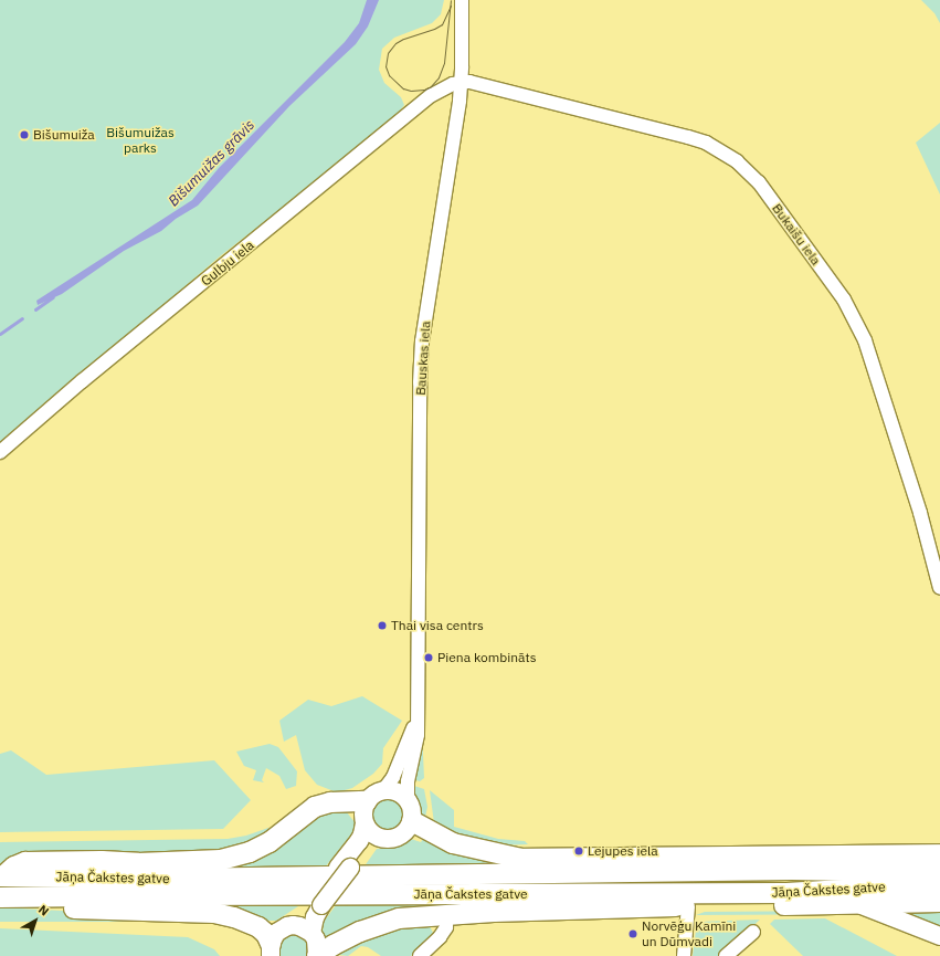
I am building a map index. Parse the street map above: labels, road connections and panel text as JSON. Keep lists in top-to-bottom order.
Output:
{
  "streets": {
    "highway": ["Jāņa Čakstes gatve"],
    "street": ["Bukaišu iela", "Gulbju iela", "Bauskas iela"]
  },
  "crossings": [
    ["Bukaišu iela", "Gulbju iela"],
    ["Bukaišu iela", "Bauskas iela"],
    ["Gulbju iela", "Bauskas iela"]
  ],
  "water": ["Bišumuižas grāvis"],
  "parks": ["Bišumuižas parks"],
  "places": [
    "Bišumuiža",
    "Thai visa centrs",
    "Piena kombināts",
    "Lejupes iela",
    "Norvēģu Kamīni un Dūmvadi"
  ],
  "north": "top right"
}
